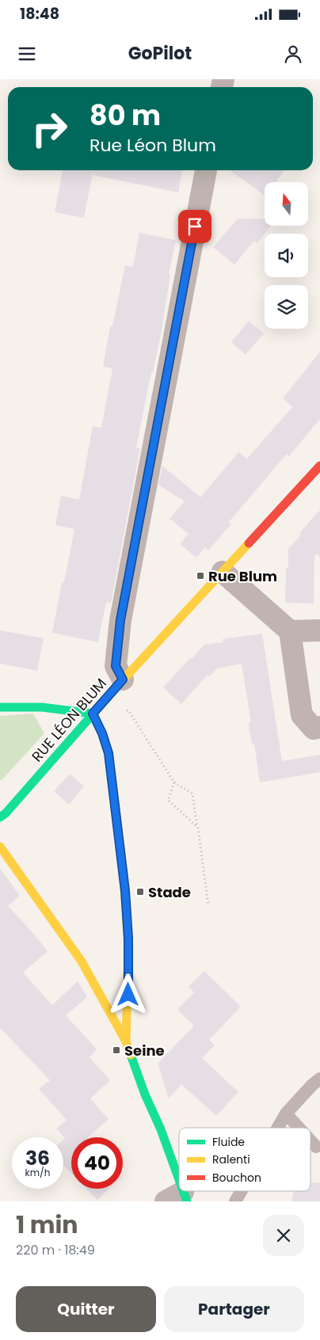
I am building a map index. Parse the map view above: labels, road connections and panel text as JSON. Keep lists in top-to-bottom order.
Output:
{
  "streets": {
    "street": ["RUE LÉON BLUM"]
  },
  "places": {
    "transit": ["Rue Blum", "Stade", "Seine"]
  },
  "legend": ["Fluide", "Ralenti", "Bouchon"],
  "north": "top",
  "page": {
    "status": "18:48",
    "header": "GoPilot",
    "turn": ["80 m", "Rue Léon Blum"],
    "speed": "36 km/h",
    "limit": "40",
    "heading": ["1 min", "220 m · 18:49"],
    "buttons": ["Quitter", "Partager"]
  }
}
